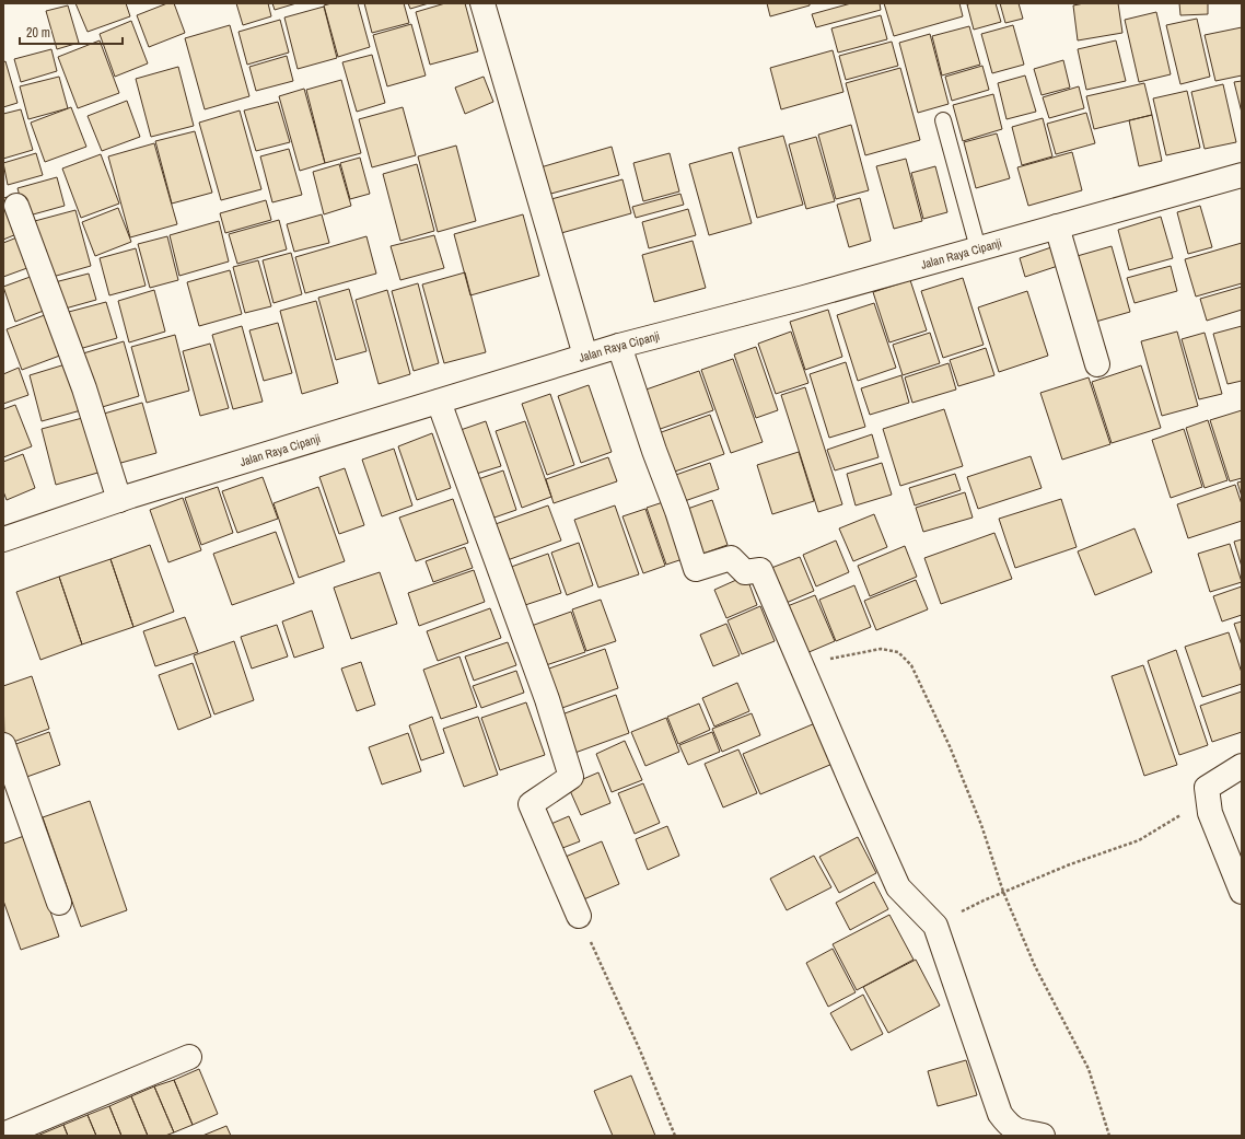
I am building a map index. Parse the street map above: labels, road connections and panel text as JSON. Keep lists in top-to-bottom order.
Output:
{
  "streets": {
    "street": ["Jalan Raya Cipanji"]
  },
  "scale_bar": "20 m"
}
